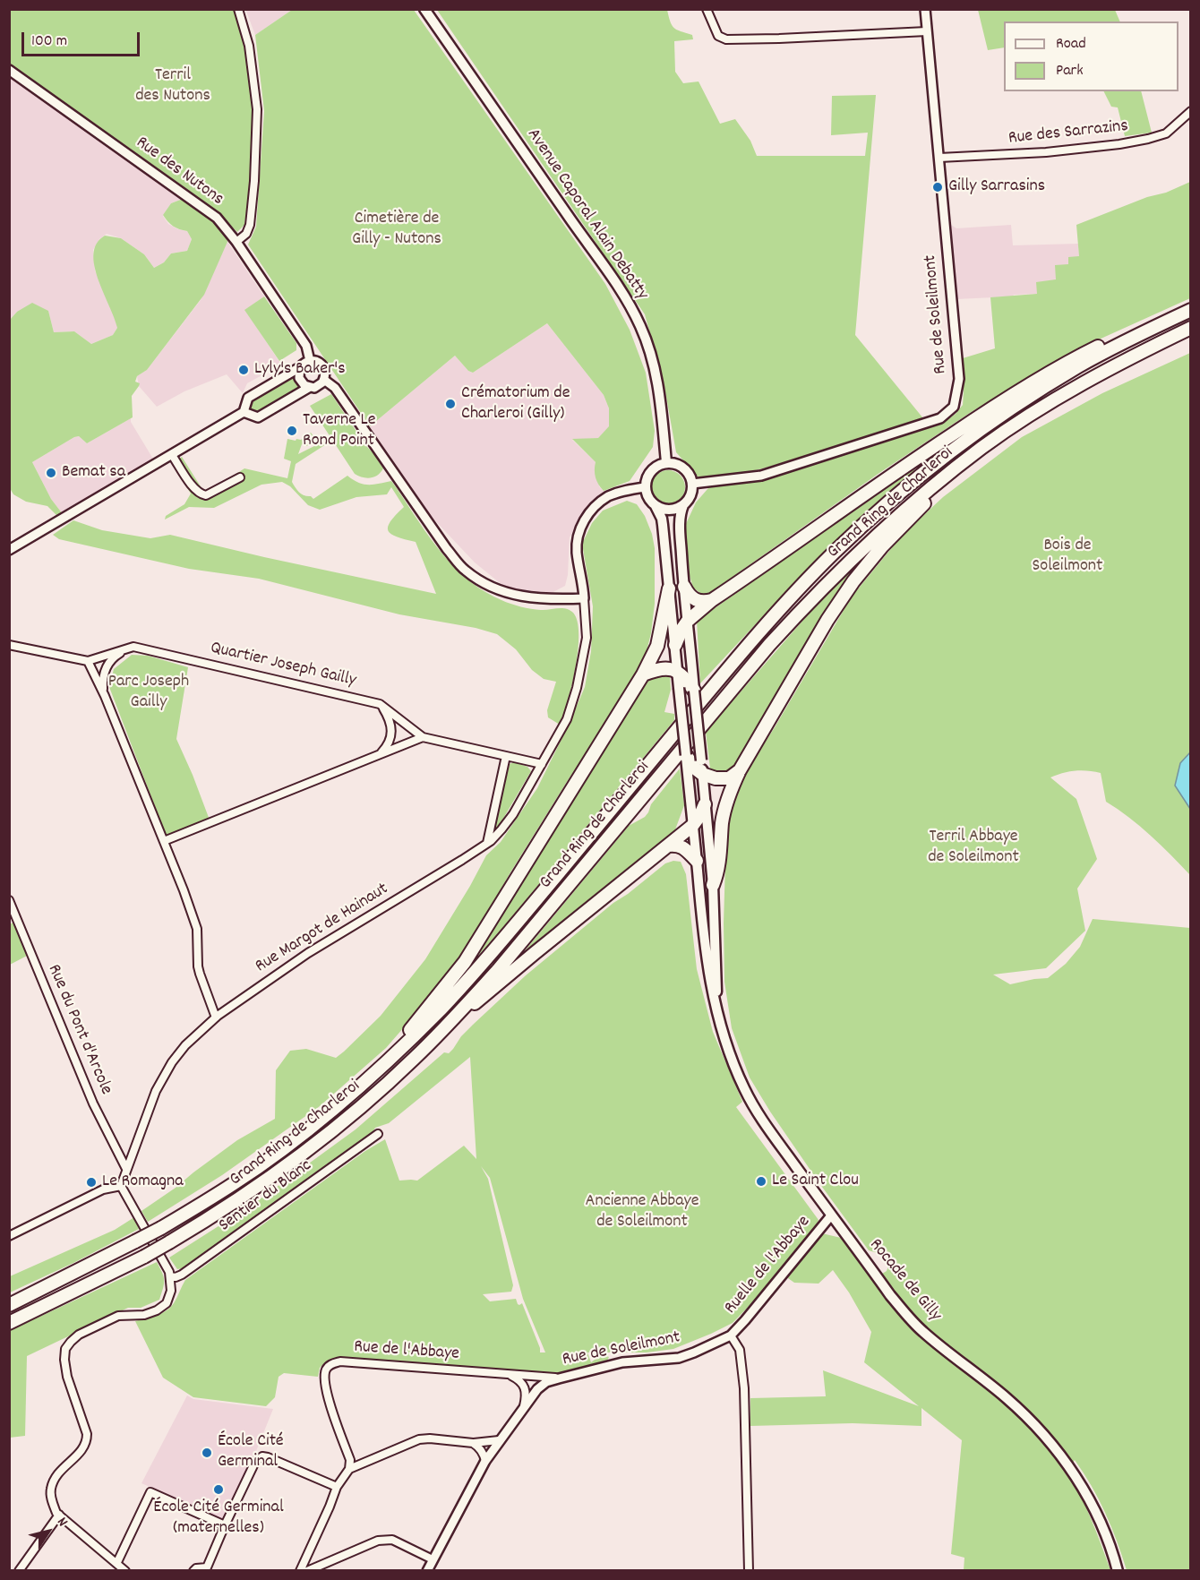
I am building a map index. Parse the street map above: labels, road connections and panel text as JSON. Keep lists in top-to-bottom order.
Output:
{
  "streets": {
    "highway": ["Grand Ring de Charleroi"],
    "main road": ["Avenue Caporal Alain Debatty", "Rocade de Gilly"],
    "street": [
      "Rue des Sarrazins",
      "Rue des Nutons",
      "Rue de Soleilmont",
      "Quartier Joseph Gailly",
      "Rue Margot de Hainaut",
      "Rue du Pont d'Arcole",
      "Sentier du Blanc",
      "Ruelle de l'Abbaye",
      "Rue de l'Abbaye"
    ]
  },
  "crossings": [
    ["Rue des Sarrazins", "Rue de Soleilmont"],
    ["Avenue Caporal Alain Debatty", "Rue de Soleilmont"],
    ["Rue de Soleilmont", "Ruelle de l'Abbaye"],
    ["Rue de Soleilmont", "Rue de l'Abbaye"],
    ["Quartier Joseph Gailly", "Rue Margot de Hainaut"],
    ["Rue Margot de Hainaut", "Rue du Pont d'Arcole"],
    ["Ruelle de l'Abbaye", "Rocade de Gilly"]
  ],
  "parks": [
    "Terril des Nutons",
    "Cimetière de Gilly - Nutons",
    "Bois de Soleilmont",
    "Parc Joseph Gailly",
    "Terril Abbaye de Soleilmont",
    "Ancienne Abbaye de Soleilmont"
  ],
  "places": [
    "Gilly Sarrasins",
    "Lyly's Baker's",
    "Crématorium de Charleroi (Gilly)",
    "Taverne Le Rond Point",
    "Bemat sa",
    "Le Saint Clou",
    "Le Romagna",
    "École Cité Germinal",
    "École Cité Germinal (maternelles)"
  ],
  "legend": ["Road", "Park"],
  "scale_bar": "100 m",
  "north": "top right"
}
